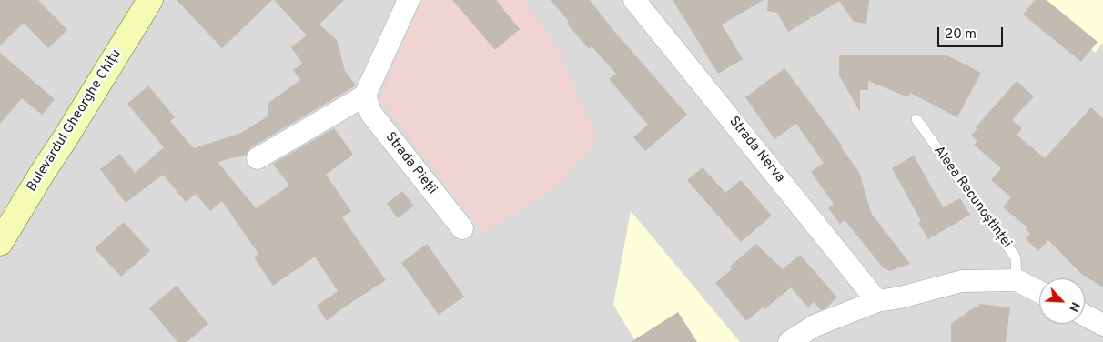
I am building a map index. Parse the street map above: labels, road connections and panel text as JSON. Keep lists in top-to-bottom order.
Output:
{
  "streets": {
    "main road": ["Bulevardul Gheorghe Chițu"],
    "street": ["Strada Nerva", "Strada Pieții"],
    "lane": ["Aleea Recunoștinței"]
  },
  "scale_bar": "20 m",
  "north": "bottom right"
}
